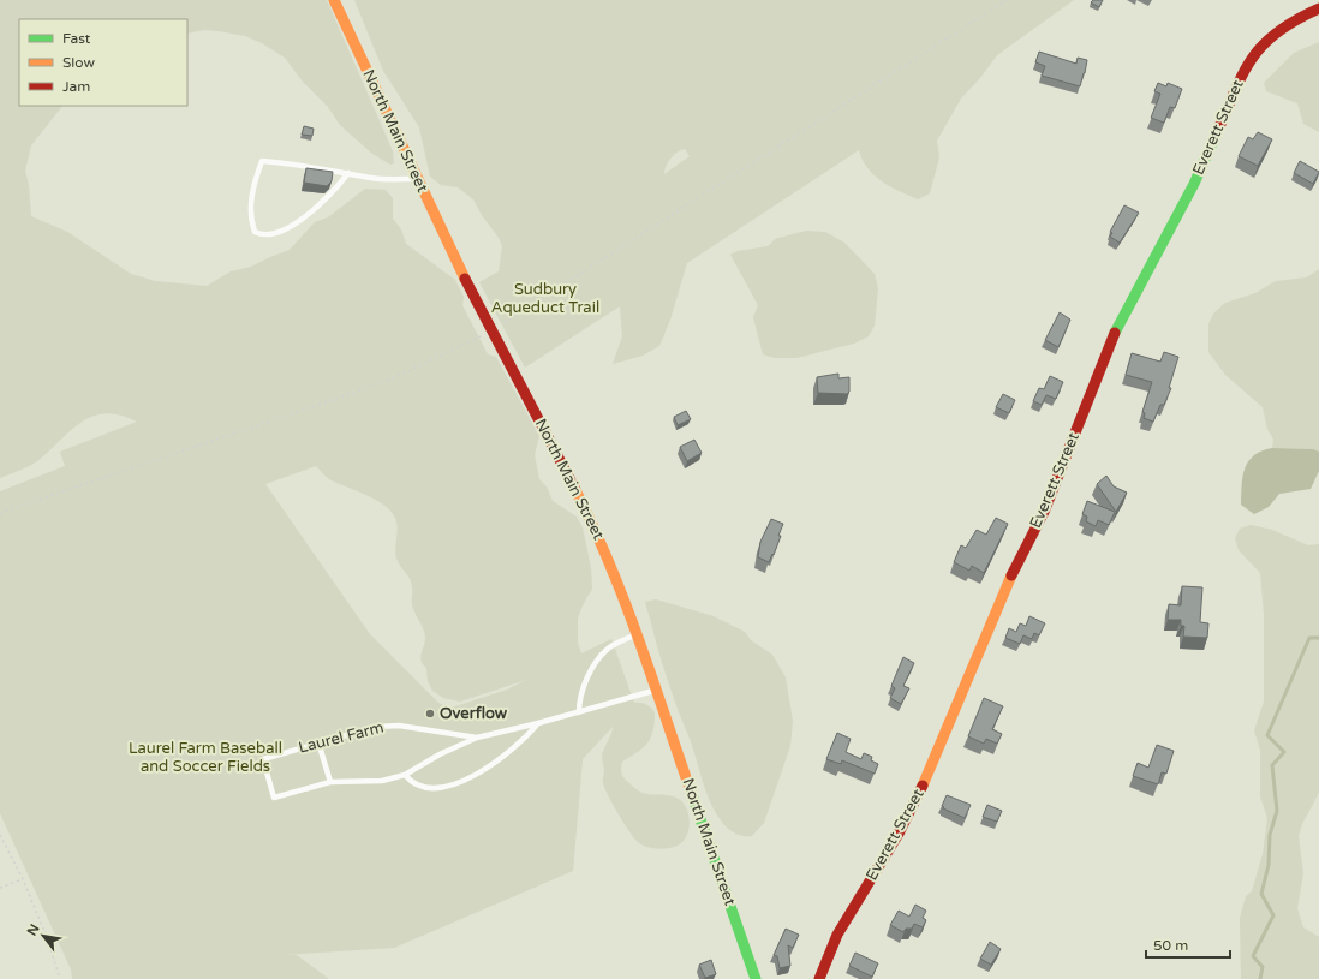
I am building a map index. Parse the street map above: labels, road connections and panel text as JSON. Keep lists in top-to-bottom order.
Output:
{
  "streets": {
    "street": ["Everett Street", "North Main Street"],
    "lane": ["Laurel Farm"]
  },
  "crossings": [
    ["North Main Street", "Laurel Farm"]
  ],
  "parks": ["Sudbury Aqueduct Trail", "Laurel Farm Baseball and Soccer Fields"],
  "places": ["Overflow"],
  "legend": ["Fast", "Slow", "Jam"],
  "scale_bar": "50 m",
  "north": "top left"
}
